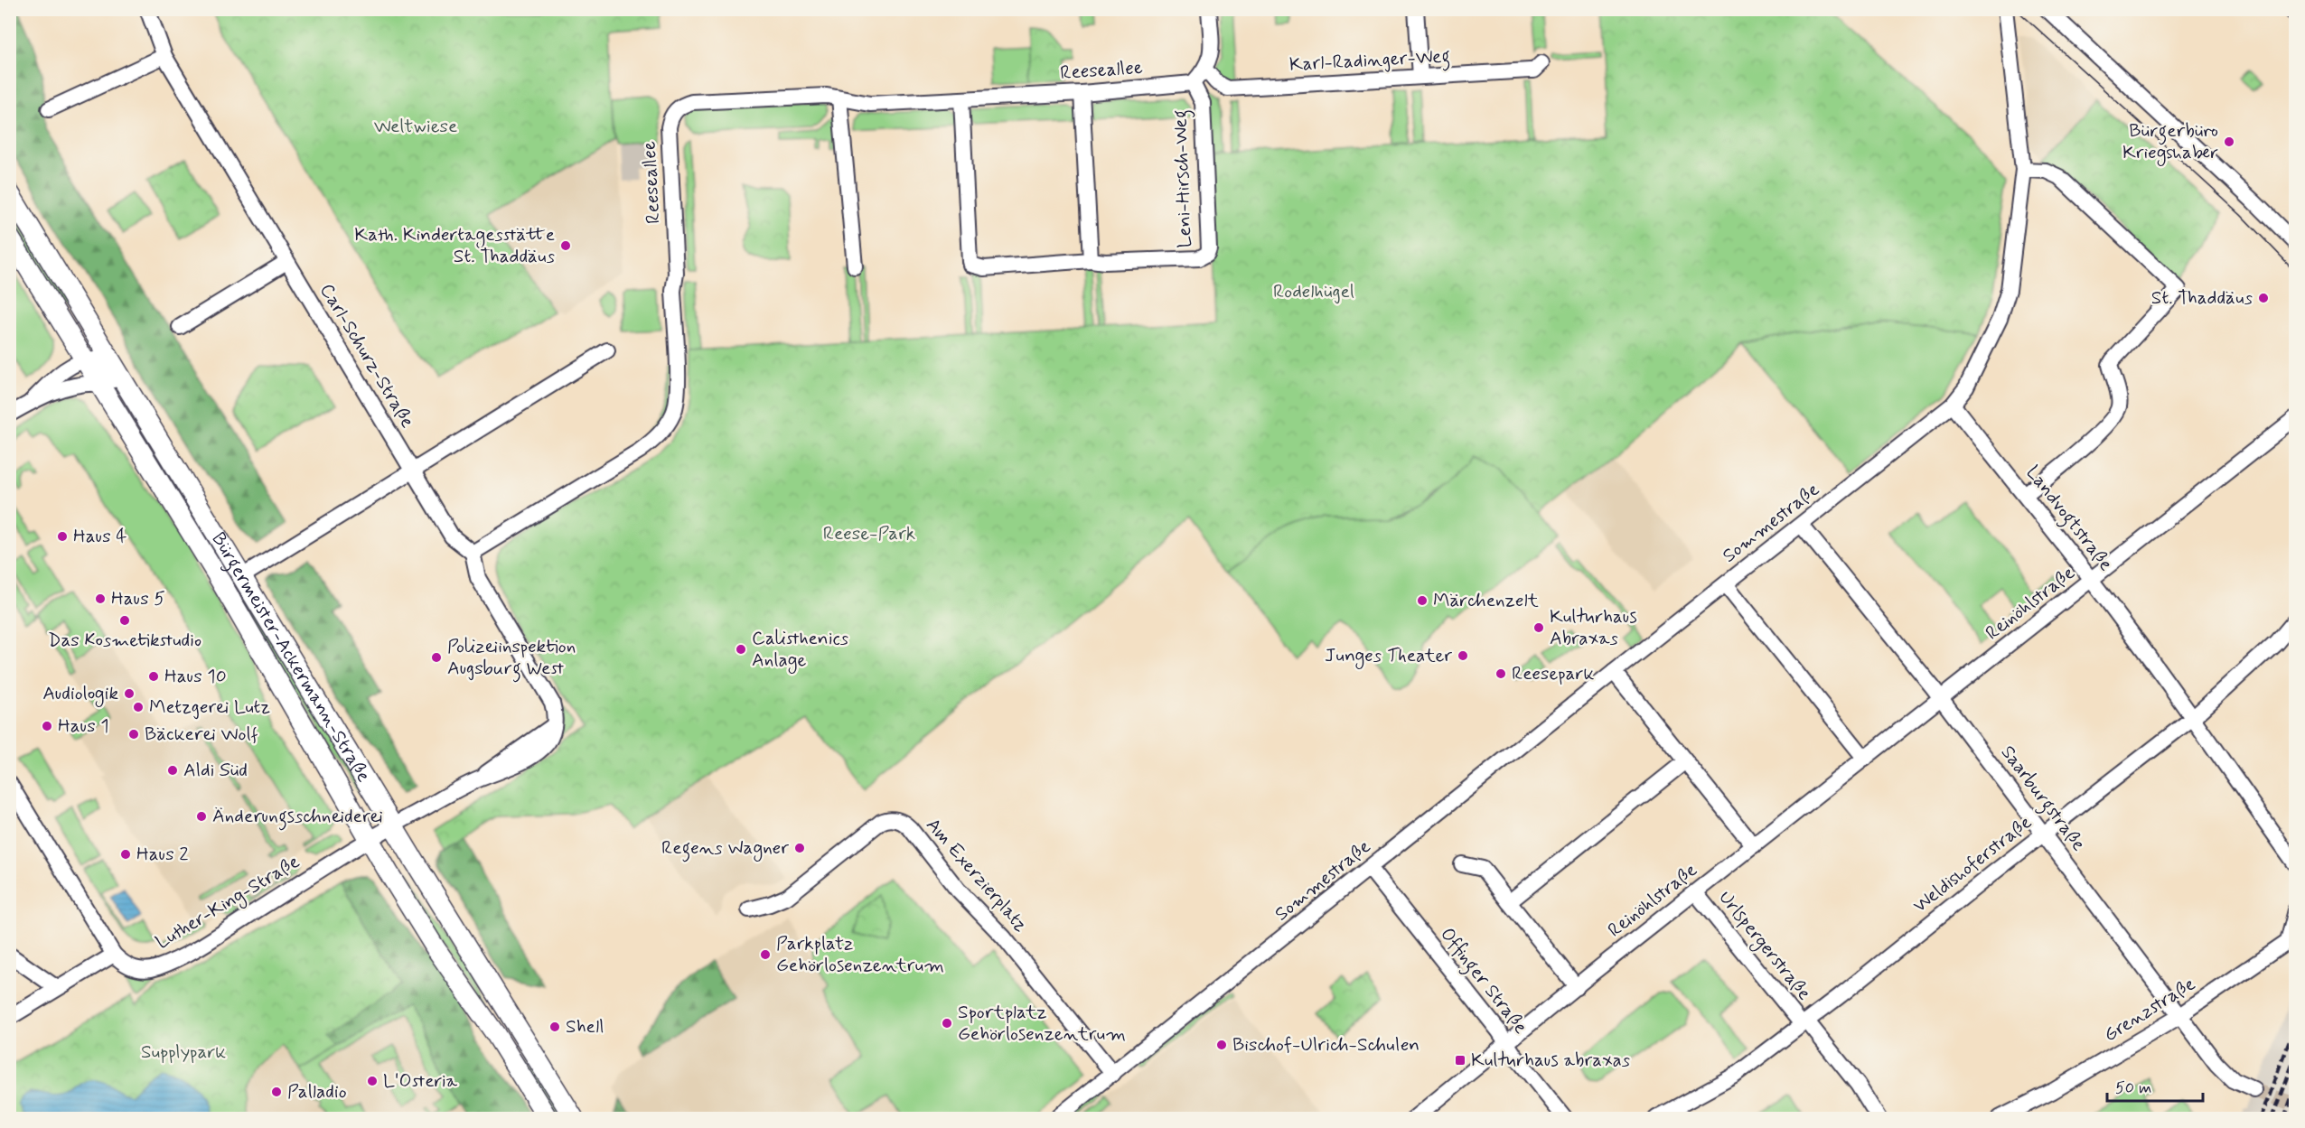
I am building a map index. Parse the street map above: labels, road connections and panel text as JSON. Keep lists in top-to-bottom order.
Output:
{
  "streets": {
    "main road": ["Bürgermeister-Ackermann-Straße"],
    "street": [
      "Karl-Radinger-Weg",
      "Reeseallee",
      "Leni-Hirsch-Weg",
      "Carl-Schurz-Straße",
      "Landvogtstraße",
      "Sommestraße",
      "Reinöhlstraße",
      "Saarburgstraße",
      "Weldishoferstraße",
      "Am Exerzierplatz",
      "Luther-King-Straße",
      "Urlspergerstraße",
      "Offinger Straße",
      "Grenzstraße"
    ]
  },
  "crossings": [
    ["Reeseallee", "Leni-Hirsch-Weg"],
    ["Reeseallee", "Carl-Schurz-Straße"],
    ["Landvogtstraße", "Sommestraße"],
    ["Landvogtstraße", "Reinöhlstraße"],
    ["Landvogtstraße", "Weldishoferstraße"],
    ["Sommestraße", "Saarburgstraße"],
    ["Sommestraße", "Am Exerzierplatz"],
    ["Sommestraße", "Offinger Straße"],
    ["Reinöhlstraße", "Saarburgstraße"],
    ["Reinöhlstraße", "Urlspergerstraße"],
    ["Reinöhlstraße", "Offinger Straße"],
    ["Bürgermeister-Ackermann-Straße", "Luther-King-Straße"],
    ["Saarburgstraße", "Weldishoferstraße"],
    ["Saarburgstraße", "Grenzstraße"],
    ["Weldishoferstraße", "Urlspergerstraße"]
  ],
  "parks": [
    "Weltwiese",
    "Rodelhügel",
    "Reese-Park",
    "Supplypark"
  ],
  "places": {
    "other": [
      "Bürgerbüro Kriegshaber",
      "Kath. Kindertagesstätte St. Thaddäus",
      "St. Thaddäus",
      "Haus 4",
      "Haus 5",
      "Märchenzelt",
      "Das Kosmetikstudio",
      "Kulturhaus Abraxas",
      "Calisthenics Anlage",
      "Junges Theater",
      "Polizeiinspektion Augsburg West",
      "Reesepark",
      "Haus 10",
      "Audiologik",
      "Metzgerei Lutz",
      "Haus 1",
      "Bäckerei Wolf",
      "Aldi Süd",
      "Änderungsschneiderei",
      "Regens Wagner",
      "Haus 2",
      "Parkplatz Gehörlosenzentrum",
      "Sportplatz Gehörlosenzentrum",
      "Shell",
      "Bischof-Ulrich-Schulen",
      "L'Osteria",
      "Palladio"
    ],
    "transit": ["Kulturhaus abraxas"]
  },
  "scale_bar": "50 m"
}
